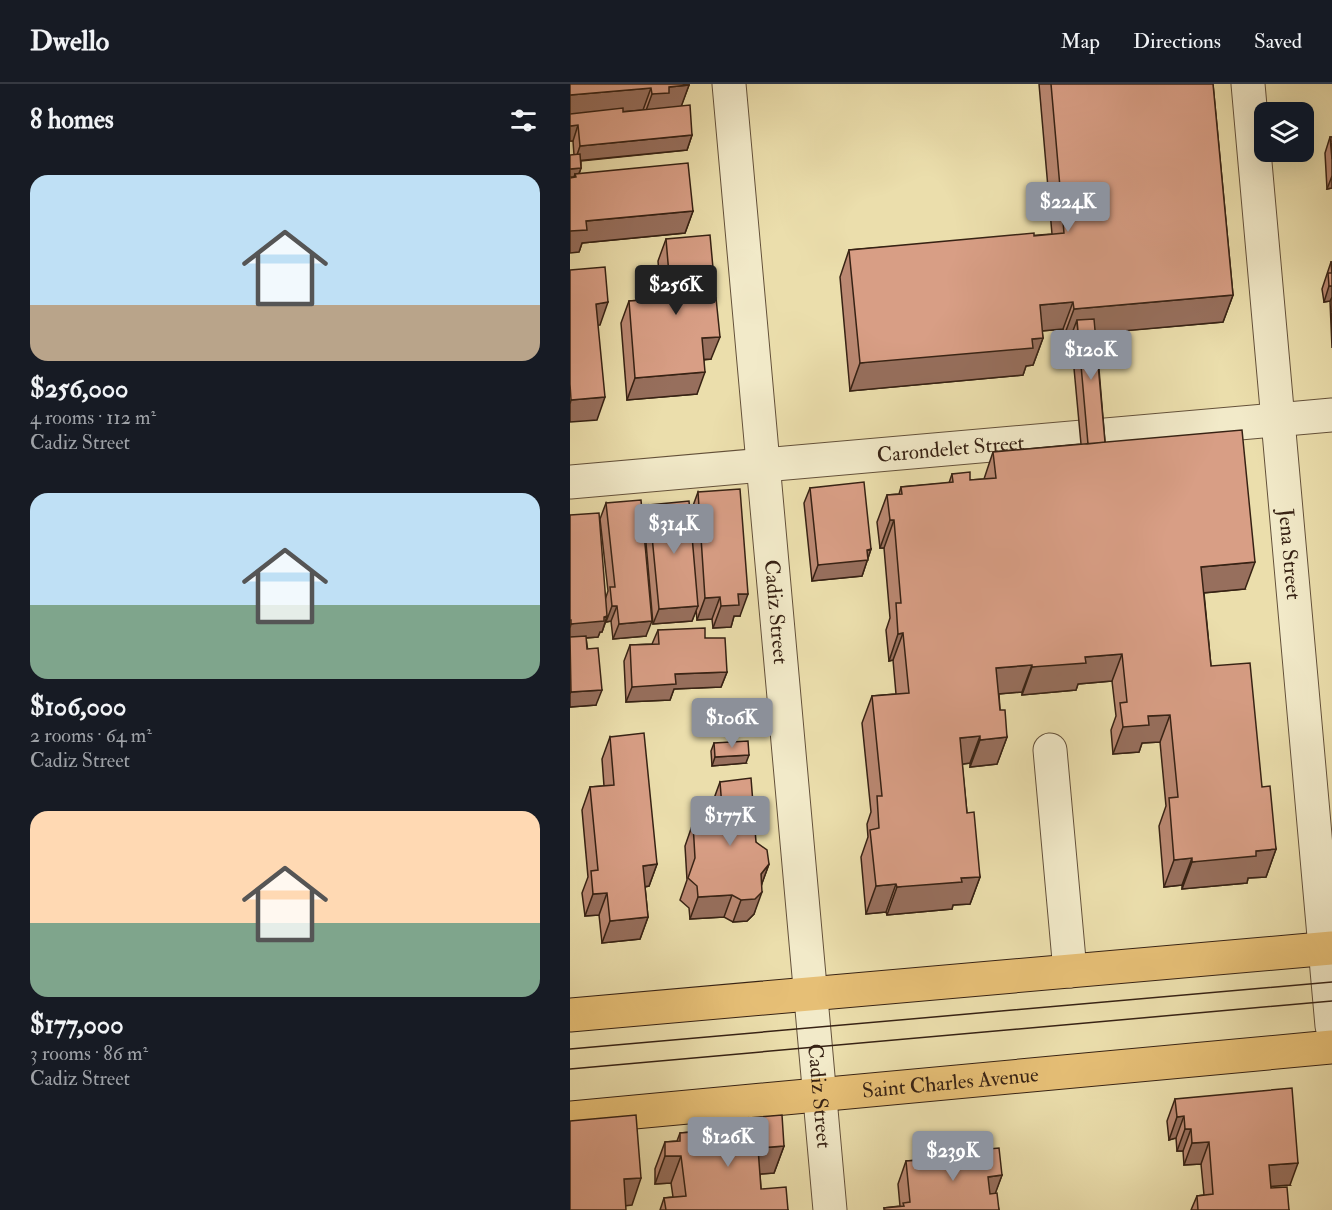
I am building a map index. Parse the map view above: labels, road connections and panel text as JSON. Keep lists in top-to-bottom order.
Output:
{
  "streets": {
    "main road": ["Saint Charles Avenue"],
    "street": ["Carondelet Street", "Jena Street", "Cadiz Street"]
  },
  "crossings": [
    ["Carondelet Street", "Jena Street"],
    ["Carondelet Street", "Cadiz Street"],
    ["Cadiz Street", "Saint Charles Avenue"]
  ],
  "page": {
    "header": "Dwello",
    "nav": ["Map", "Directions", "Saved"],
    "heading": "8 homes",
    "list": [
      {
        "name": "$256,000",
        "note": "4 rooms · 112 m² · Cadiz Street"
      },
      {
        "name": "$106,000",
        "note": "2 rooms · 64 m² · Cadiz Street"
      },
      {
        "name": "$177,000",
        "note": "3 rooms · 86 m² · Cadiz Street"
      }
    ],
    "price": [
      "$224K",
      "$256K",
      "$120K",
      "$314K",
      "$106K",
      "$177K",
      "$126K",
      "$239K"
    ]
  }
}
